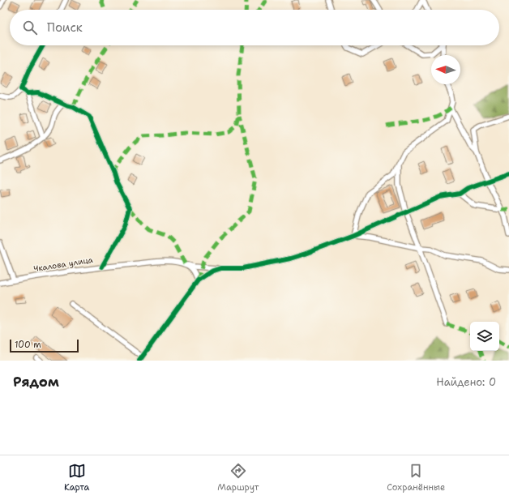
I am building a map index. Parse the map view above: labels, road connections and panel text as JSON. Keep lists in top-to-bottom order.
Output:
{
  "streets": {
    "street": ["Чкалова улица"]
  },
  "scale_bar": "100 m",
  "north": "left",
  "page": {
    "search": "Поиск",
    "scale": "100 m",
    "heading": ["Рядом", "Найдено: 0"],
    "nav": ["Карта", "Маршрут", "Сохранённые"]
  }
}
